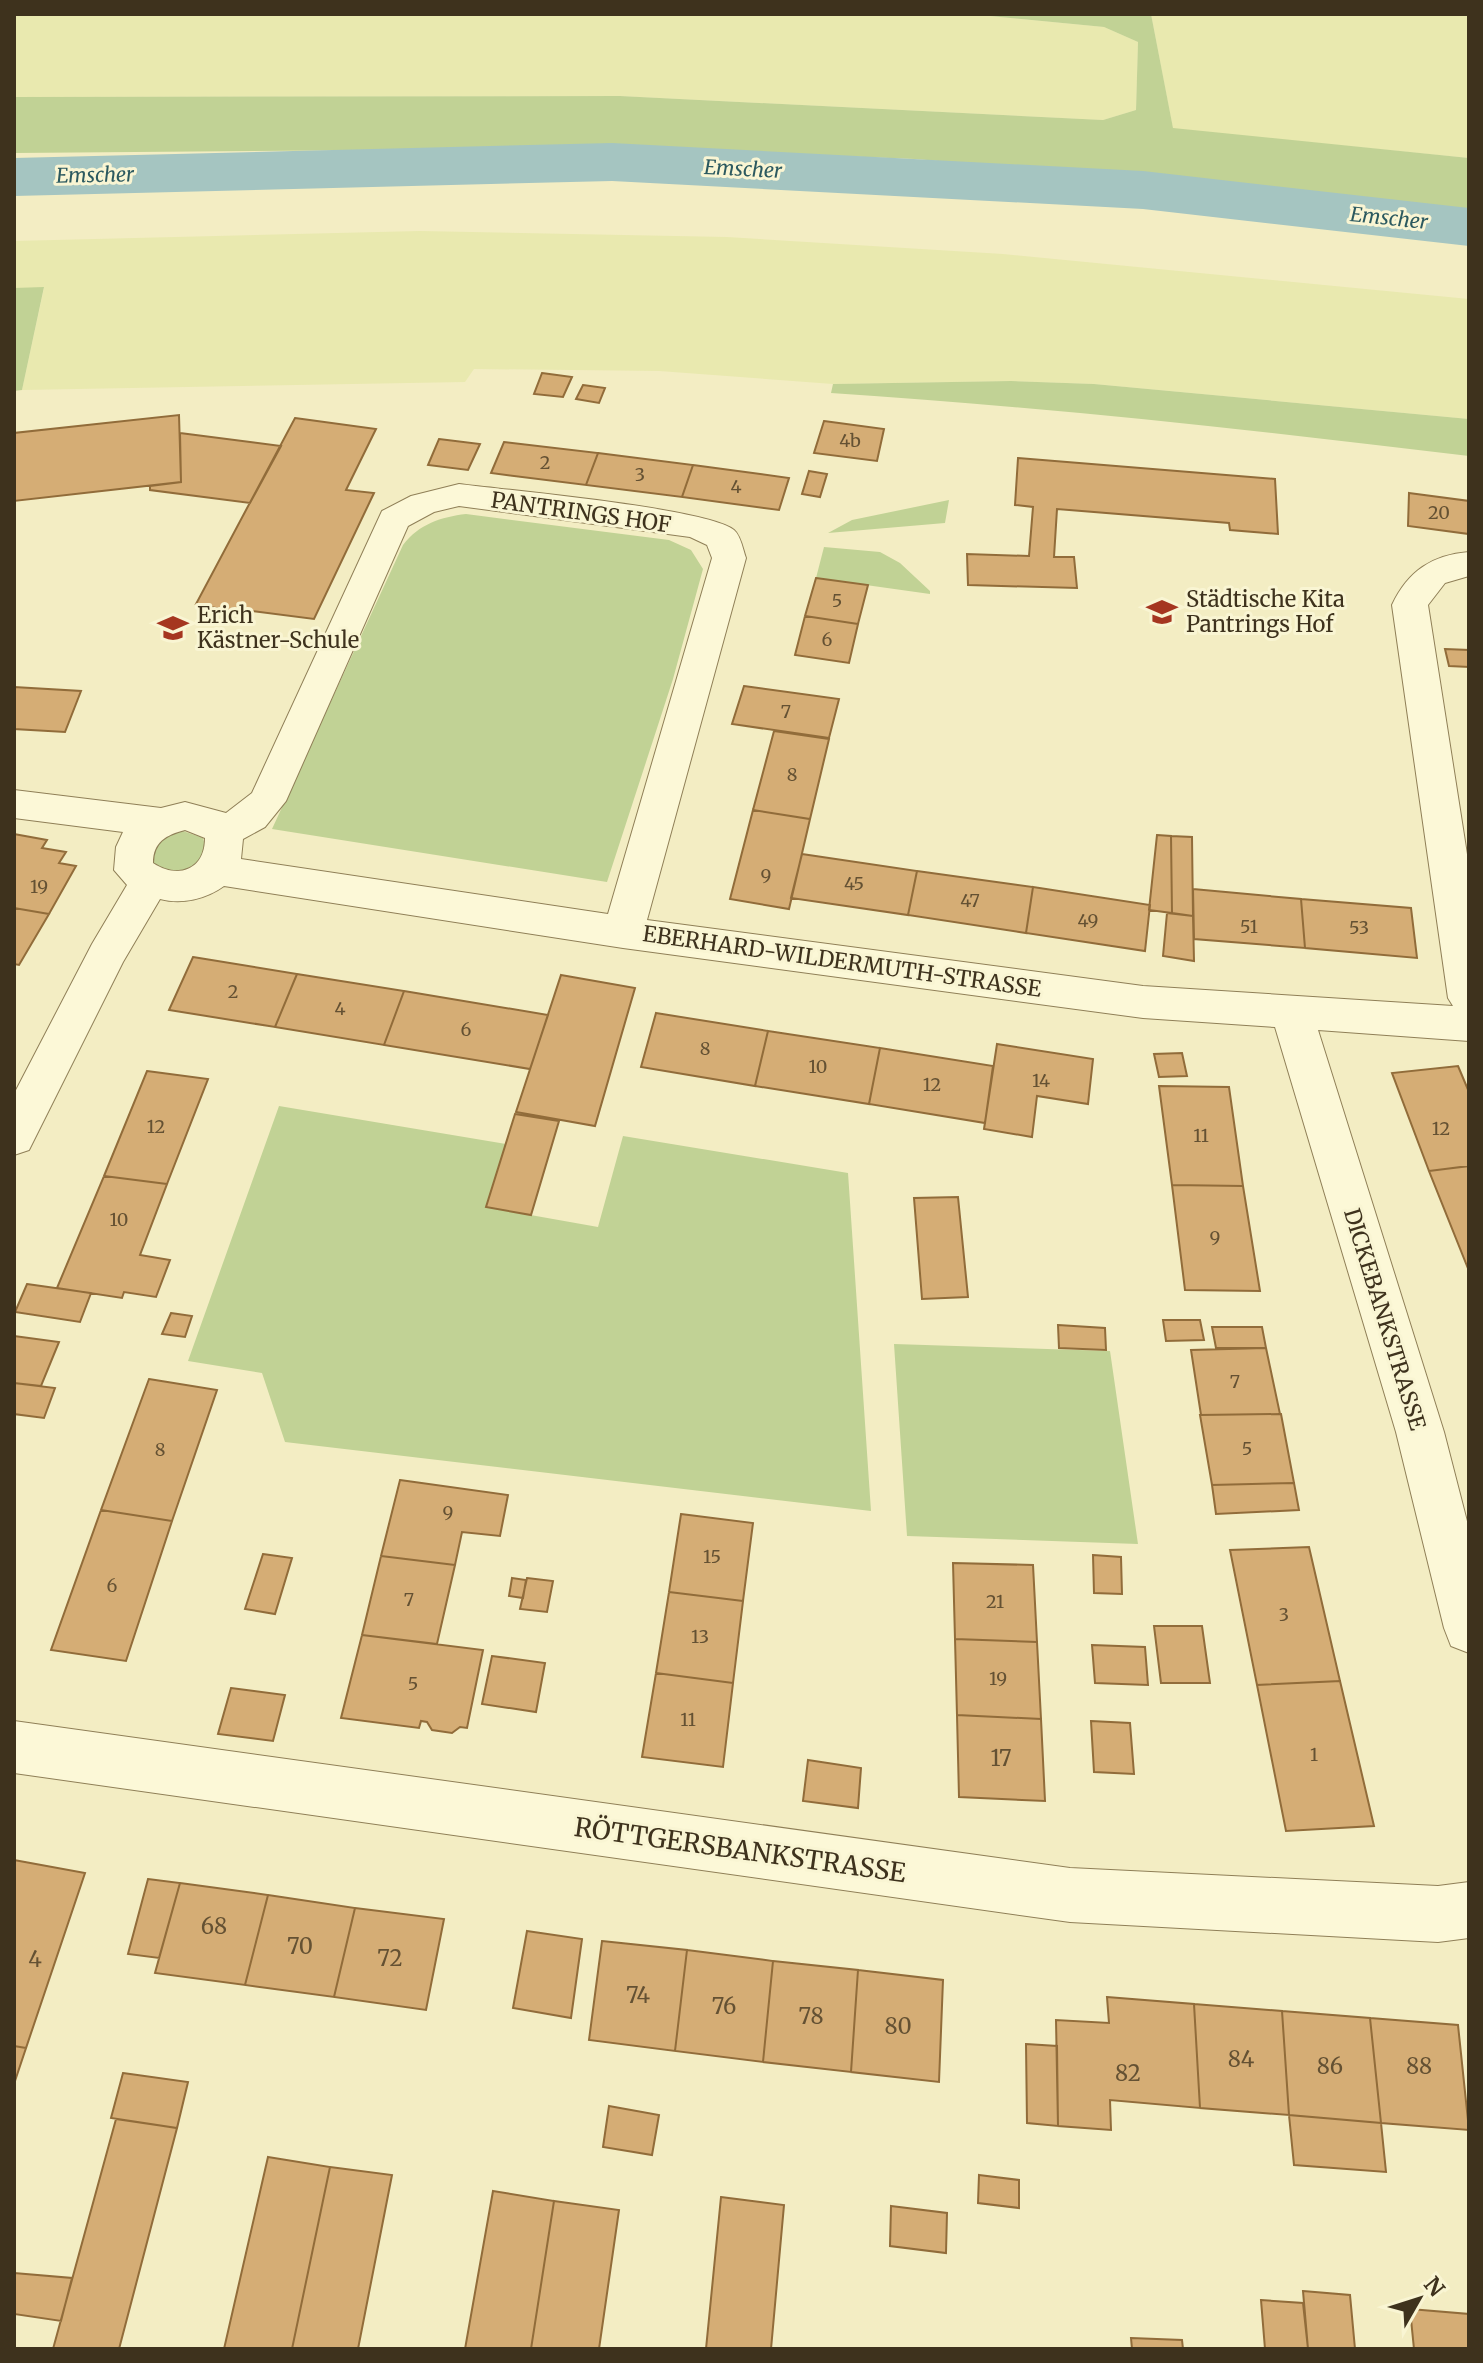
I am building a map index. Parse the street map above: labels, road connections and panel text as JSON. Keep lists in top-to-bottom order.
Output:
{
  "streets": {
    "street": [
      "PANTRINGS HOF",
      "EBERHARD-WILDERMUTH-STRASSE",
      "DICKEBANKSTRASSE",
      "RÖTTGERSBANKSTRASSE"
    ]
  },
  "crossings": [
    ["PANTRINGS HOF", "EBERHARD-WILDERMUTH-STRASSE"],
    ["EBERHARD-WILDERMUTH-STRASSE", "DICKEBANKSTRASSE"]
  ],
  "water": ["Emscher"],
  "places": {
    "school or university": ["Städtische Kita Pantrings Hof", "Erich Kästner-Schule"]
  },
  "house_numbers": [
    "4b",
    "2",
    "3",
    "4",
    "20",
    "5",
    "6",
    "7",
    "8",
    "9",
    "45",
    "19",
    "47",
    "49",
    "51",
    "53",
    "2",
    "4",
    "6",
    "8",
    "10",
    "14",
    "12",
    "12",
    "12",
    "11",
    "10",
    "9",
    "7",
    "5",
    "8",
    "9",
    "15",
    "6",
    "7",
    "21",
    "3",
    "13",
    "19",
    "5",
    "11",
    "1",
    "17",
    "68",
    "70",
    "72",
    "4",
    "74",
    "76",
    "78",
    "80",
    "84",
    "86",
    "88",
    "82"
  ],
  "north": "top right"
}
